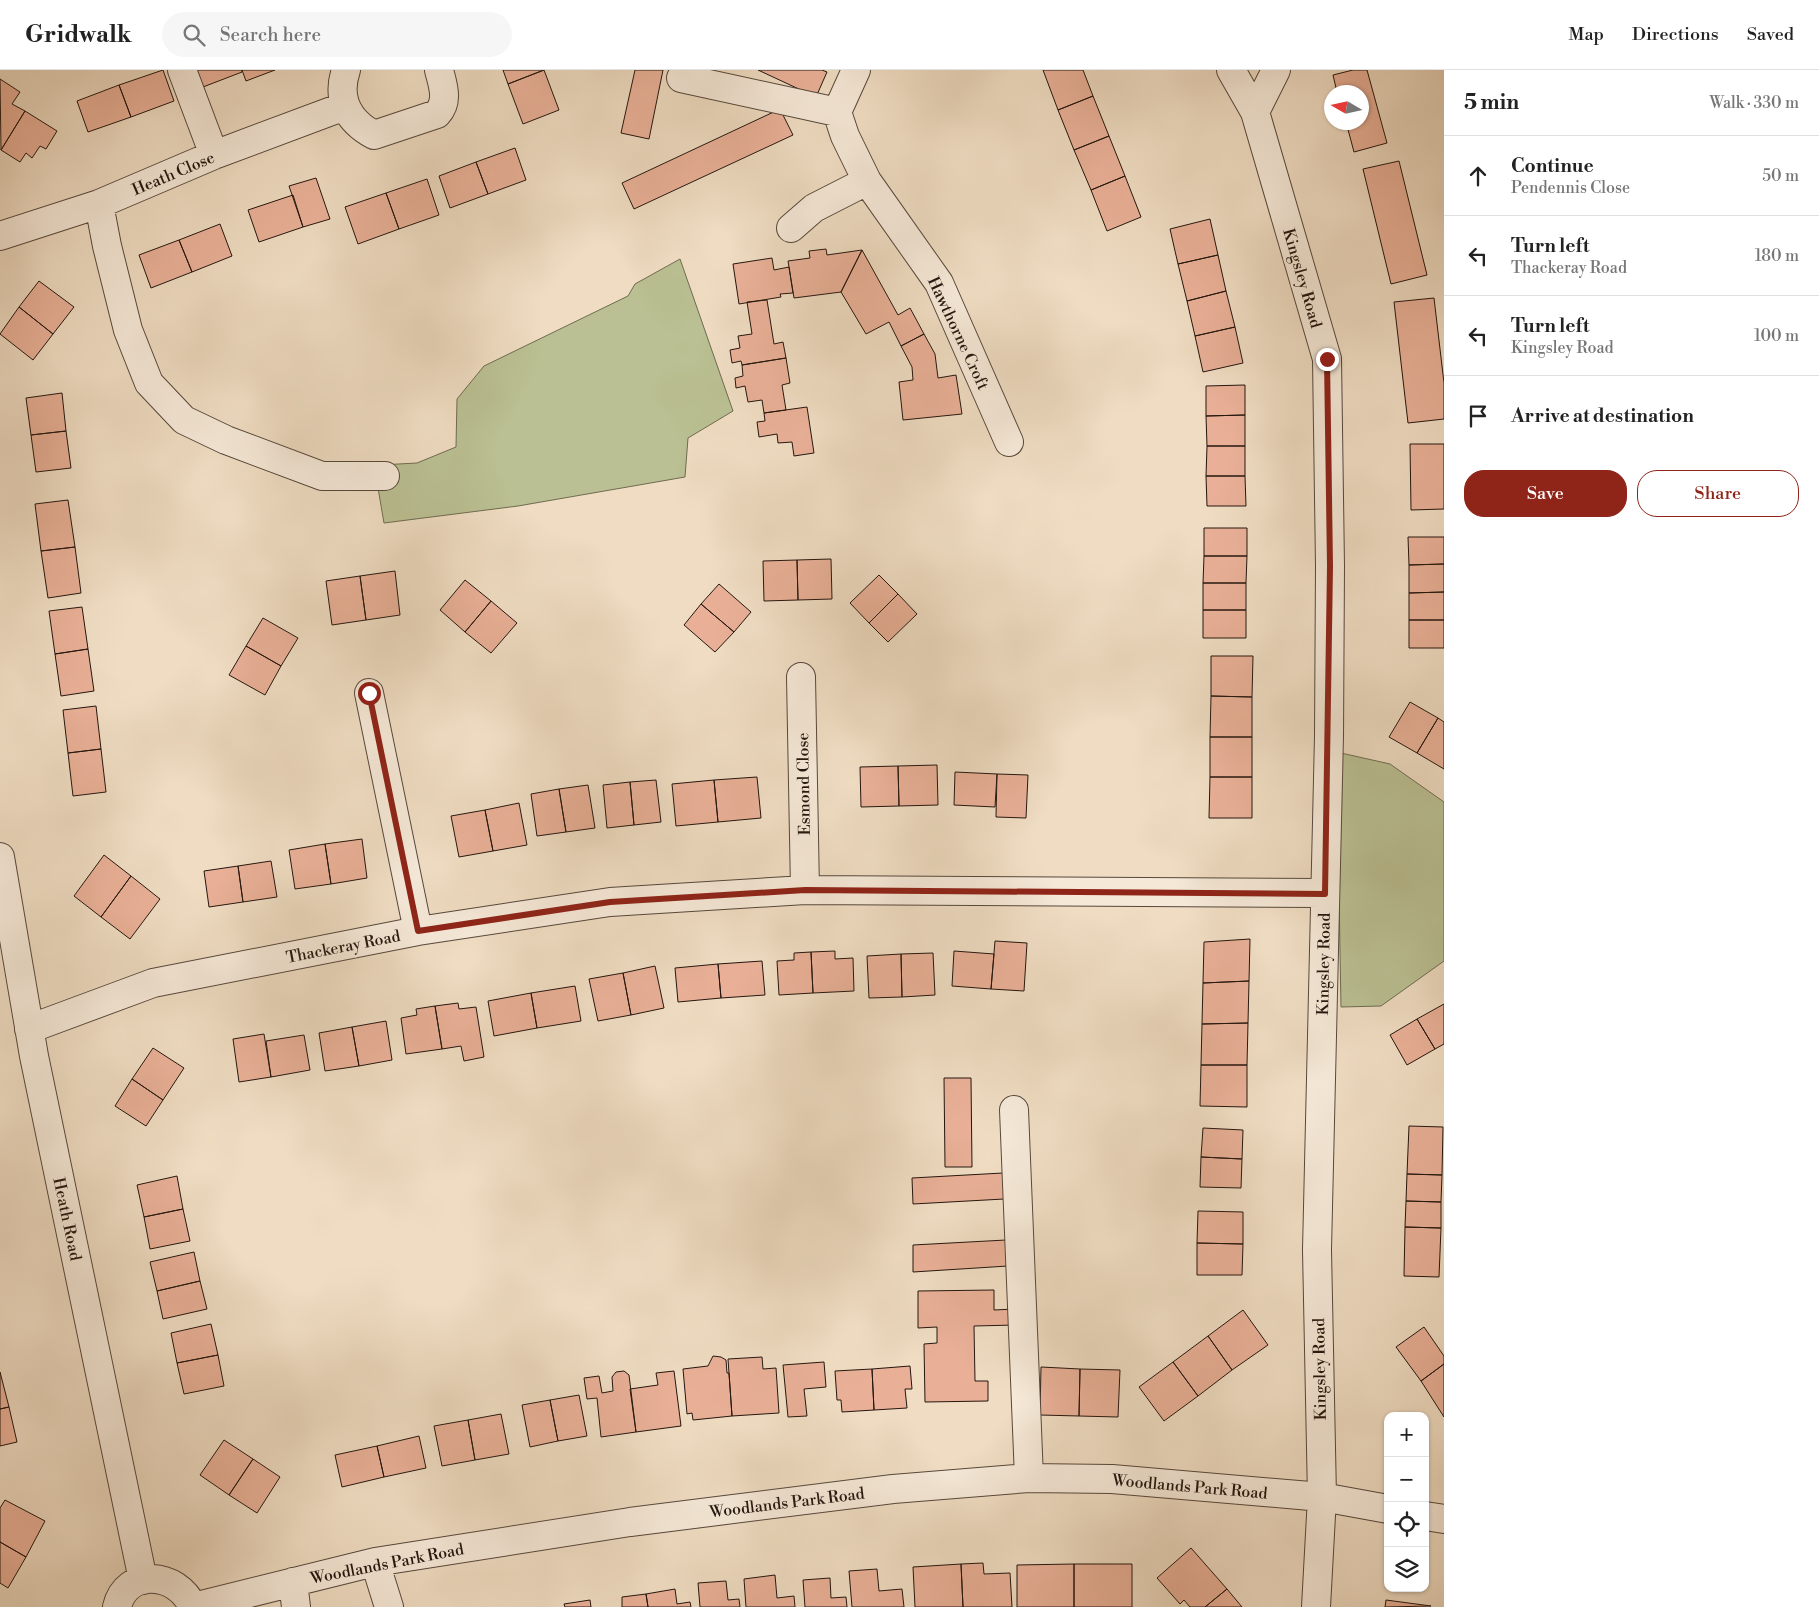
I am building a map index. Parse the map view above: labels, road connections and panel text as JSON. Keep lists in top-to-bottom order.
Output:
{
  "streets": {
    "street": [
      "Heath Close",
      "Kingsley Road",
      "Hawthorne Croft",
      "Esmond Close",
      "Thackeray Road",
      "Heath Road",
      "Woodlands Park Road"
    ]
  },
  "crossings": [
    ["Kingsley Road", "Thackeray Road"],
    ["Kingsley Road", "Woodlands Park Road"],
    ["Esmond Close", "Thackeray Road"],
    ["Thackeray Road", "Heath Road"]
  ],
  "north": "left",
  "page": {
    "header": "Gridwalk",
    "search": "Search here",
    "nav": ["Map", "Directions", "Saved"],
    "heading": ["5 min", "Walk · 330 m"],
    "list": [
      ["Continue", "Pendennis Close", "50 m"],
      ["Turn left", "Thackeray Road", "180 m"],
      ["Turn left", "Kingsley Road", "100 m"],
      "Arrive at destination"
    ],
    "buttons": ["Save", "Share"],
    "map_buttons": ["+", "−"]
  }
}
